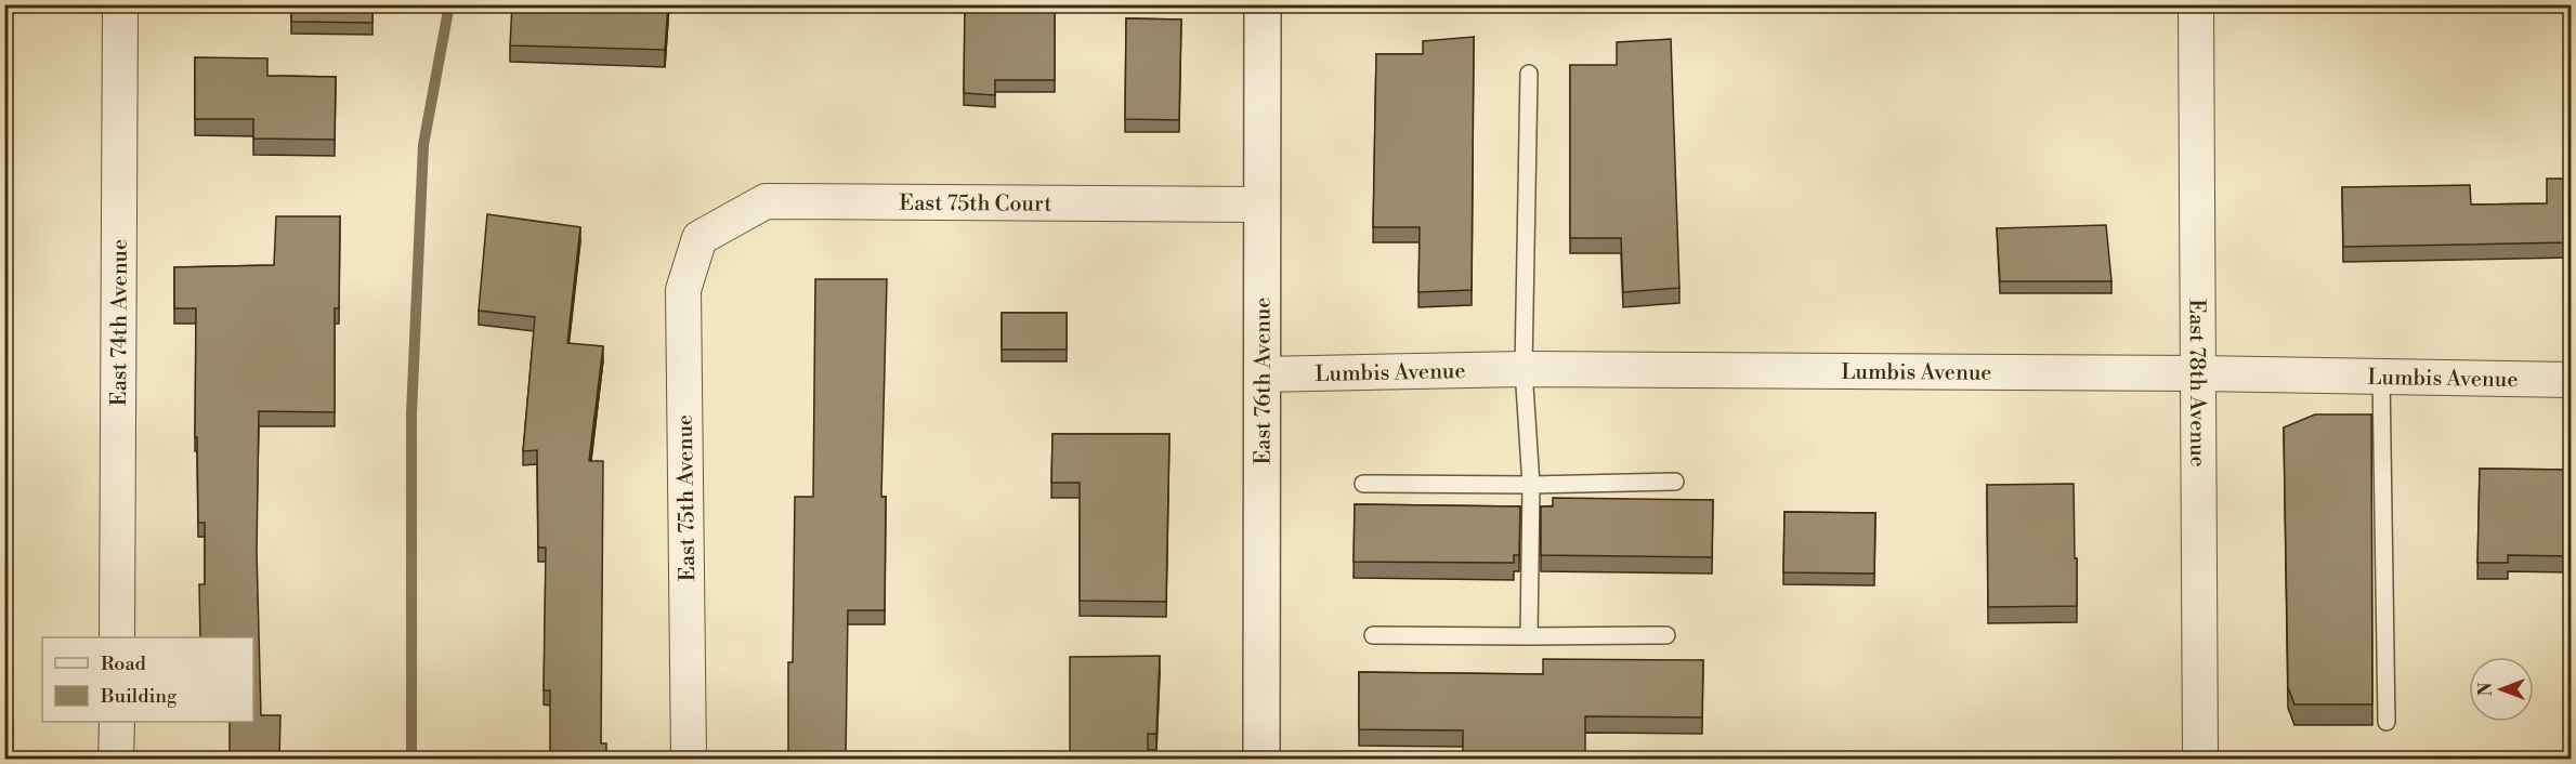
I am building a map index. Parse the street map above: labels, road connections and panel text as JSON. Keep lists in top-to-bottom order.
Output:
{
  "streets": {
    "street": [
      "East 75th Court",
      "East 74th Avenue",
      "Lumbis Avenue",
      "East 76th Avenue",
      "East 78th Avenue",
      "East 75th Avenue"
    ]
  },
  "crossings": [
    ["East 75th Court", "East 76th Avenue"],
    ["East 75th Court", "East 75th Avenue"],
    ["Lumbis Avenue", "East 76th Avenue"],
    ["Lumbis Avenue", "East 78th Avenue"]
  ],
  "legend": ["Road", "Building"],
  "north": "left"
}
